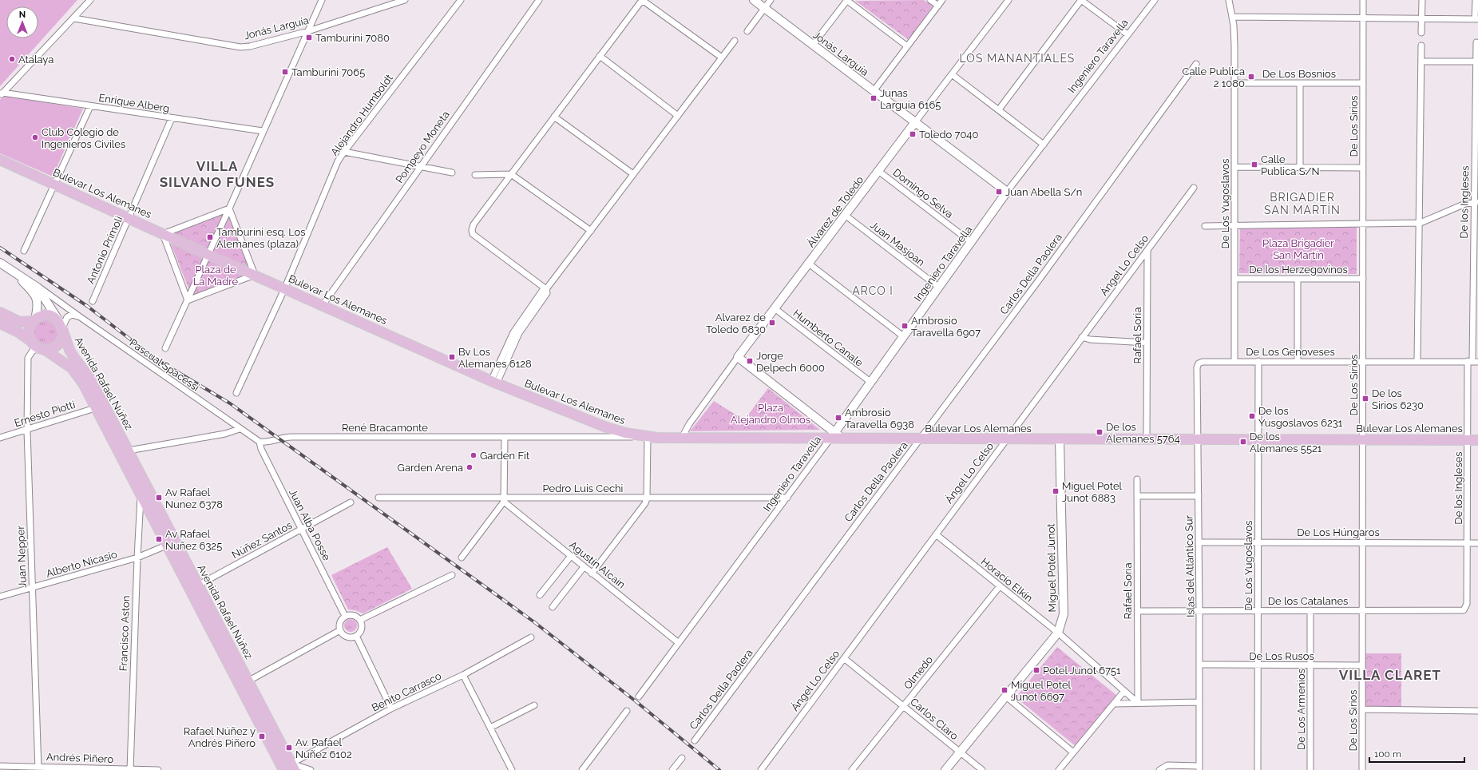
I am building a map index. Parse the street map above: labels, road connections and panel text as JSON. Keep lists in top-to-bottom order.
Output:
{
  "streets": {
    "main road": [
      "Jonás Larguía",
      "Ingeniero Taravella",
      "Bulevar Los Alemanes",
      "Álvarez de Toledo",
      "Avenida Rafael Núñez",
      "Miguel Potel Junot"
    ],
    "street": [
      "De Los Bosnios",
      "Enrique Alberg",
      "Alejandro Humboldt",
      "De Los Sirios",
      "Pompeyo Moneta",
      "Domingo Selva",
      "De los Ingleses",
      "De Los Yugoslavos",
      "Juan Masjoan",
      "Antonio Prímoli",
      "Ángel Lo Celso",
      "De los Herzegovinos",
      "Carlos Della Paolera",
      "Rafael Soria",
      "Humberto Canale",
      "De Los Genoveses",
      "Pascual Spacessi",
      "Ernesto Piotti",
      "René Bracamonte",
      "Pedro Luis Cechi",
      "Juan Alba Posse",
      "De Los Húngaros",
      "Núñez Santos",
      "Juan Nepper",
      "Alberto Nicasio",
      "Agustín Alcain",
      "Islas del Atlántico Sur",
      "Horacio Elkin",
      "De los Catalanes",
      "Francisco Aston",
      "De Los Rusos",
      "Olmedo",
      "Benito Carrasco",
      "De Los Armenios",
      "Carlos Claro",
      "Andrés Piñero"
    ]
  },
  "crossings": [
    ["Jonás Larguía", "Ingeniero Taravella"],
    ["Jonás Larguía", "Álvarez de Toledo"],
    ["Ingeniero Taravella", "Bulevar Los Alemanes"],
    ["Ingeniero Taravella", "Domingo Selva"],
    ["Ingeniero Taravella", "Juan Masjoan"],
    ["Ingeniero Taravella", "Humberto Canale"],
    ["Ingeniero Taravella", "Pedro Luis Cechi"],
    ["Ingeniero Taravella", "Agustín Alcain"],
    ["De Los Bosnios", "De Los Sirios"],
    ["De Los Bosnios", "De Los Yugoslavos"],
    ["Enrique Alberg", "Antonio Prímoli"],
    ["Alejandro Humboldt", "Bulevar Los Alemanes"],
    ["De Los Sirios", "Bulevar Los Alemanes"],
    ["De Los Sirios", "De los Herzegovinos"],
    ["De Los Sirios", "De Los Genoveses"],
    ["De Los Sirios", "De Los Húngaros"],
    ["De Los Sirios", "De los Catalanes"],
    ["De Los Sirios", "De Los Rusos"],
    ["Pompeyo Moneta", "Bulevar Los Alemanes"],
    ["Bulevar Los Alemanes", "De los Ingleses"],
    ["Bulevar Los Alemanes", "De Los Yugoslavos"],
    ["Bulevar Los Alemanes", "Álvarez de Toledo"],
    ["Bulevar Los Alemanes", "Antonio Prímoli"],
    ["Bulevar Los Alemanes", "Ángel Lo Celso"],
    ["Bulevar Los Alemanes", "Carlos Della Paolera"],
    ["Bulevar Los Alemanes", "Rafael Soria"],
    ["Bulevar Los Alemanes", "René Bracamonte"],
    ["Bulevar Los Alemanes", "Islas del Atlántico Sur"],
    ["Bulevar Los Alemanes", "Miguel Potel Junot"],
    ["Domingo Selva", "Álvarez de Toledo"],
    ["De los Ingleses", "De Los Genoveses"],
    ["De los Ingleses", "De Los Húngaros"],
    ["De los Ingleses", "De los Catalanes"],
    ["De Los Yugoslavos", "De los Herzegovinos"],
    ["De Los Yugoslavos", "De Los Genoveses"],
    ["De Los Yugoslavos", "De Los Húngaros"],
    ["De Los Yugoslavos", "De los Catalanes"],
    ["De Los Yugoslavos", "De Los Rusos"],
    ["Álvarez de Toledo", "Juan Masjoan"],
    ["Álvarez de Toledo", "Humberto Canale"],
    ["Ángel Lo Celso", "Rafael Soria"],
    ["Ángel Lo Celso", "Horacio Elkin"],
    ["Ángel Lo Celso", "Carlos Claro"],
    ["Rafael Soria", "Horacio Elkin"],
    ["Rafael Soria", "De los Catalanes"],
    ["De Los Genoveses", "Islas del Atlántico Sur"],
    ["Pascual Spacessi", "Avenida Rafael Núñez"],
    ["Avenida Rafael Núñez", "Ernesto Piotti"],
    ["Avenida Rafael Núñez", "Núñez Santos"],
    ["Avenida Rafael Núñez", "Juan Nepper"],
    ["Avenida Rafael Núñez", "Alberto Nicasio"],
    ["Avenida Rafael Núñez", "Francisco Aston"],
    ["Avenida Rafael Núñez", "Benito Carrasco"],
    ["Ernesto Piotti", "Juan Nepper"],
    ["René Bracamonte", "Juan Alba Posse"],
    ["Pedro Luis Cechi", "Agustín Alcain"],
    ["Juan Alba Posse", "Núñez Santos"],
    ["De Los Húngaros", "Islas del Atlántico Sur"],
    ["Juan Nepper", "Alberto Nicasio"],
    ["Juan Nepper", "Andrés Piñero"],
    ["Alberto Nicasio", "Francisco Aston"],
    ["Islas del Atlántico Sur", "De los Catalanes"],
    ["Islas del Atlántico Sur", "De Los Rusos"],
    ["Miguel Potel Junot", "Horacio Elkin"],
    ["Miguel Potel Junot", "Carlos Claro"],
    ["Horacio Elkin", "Olmedo"],
    ["De los Catalanes", "De Los Armenios"],
    ["Francisco Aston", "Andrés Piñero"],
    ["De Los Rusos", "De Los Armenios"],
    ["Olmedo", "Carlos Claro"]
  ],
  "districts": [
    "LOS MANANTIALES",
    "VILLA SILVANO FUNES",
    "BRIGADIER SAN MARTÍN",
    "ARCO I",
    "VILLA CLARET"
  ],
  "parks": ["Plaza Brigadier San Martín", "Plaza de La Madre", "Plaza Alejandro Olmos"],
  "places": {
    "transit": [
      "Tamburini 7080",
      "Tamburini 7065",
      "Calle Publica 2 1080",
      "Junas Larguia 6165",
      "Toledo 7040",
      "Calle Publica S/N",
      "Juan Abella S/n",
      "Tamburini esq. Los Alemanes (plaza)",
      "Alvarez de Toledo 6830",
      "Ambrosio Taravella 6907",
      "Bv Los Alemanes 6128",
      "Jorge Delpech 6000",
      "De los Sirios 6230",
      "De los Yusgoslavos 6231",
      "Ambrosio Taravella 6938",
      "De los Alemanes 5764",
      "De los Alemanes 5521",
      "Miguel Potel Junot 6883",
      "Av Rafael Nunez 6378",
      "Av Rafael Nuñez 6325",
      "Potel Junot 6751",
      "Miguel Potel Junot 6697",
      "Rafael Núñez y Andrés Piñero",
      "Av. Rafael Nuñez 6102"
    ],
    "other": [
      "Atalaya",
      "Club Colegio de Ingenieros Civiles",
      "Garden Fit",
      "Garden Arena"
    ]
  },
  "scale_bar": "100 m",
  "north": "top"
}
